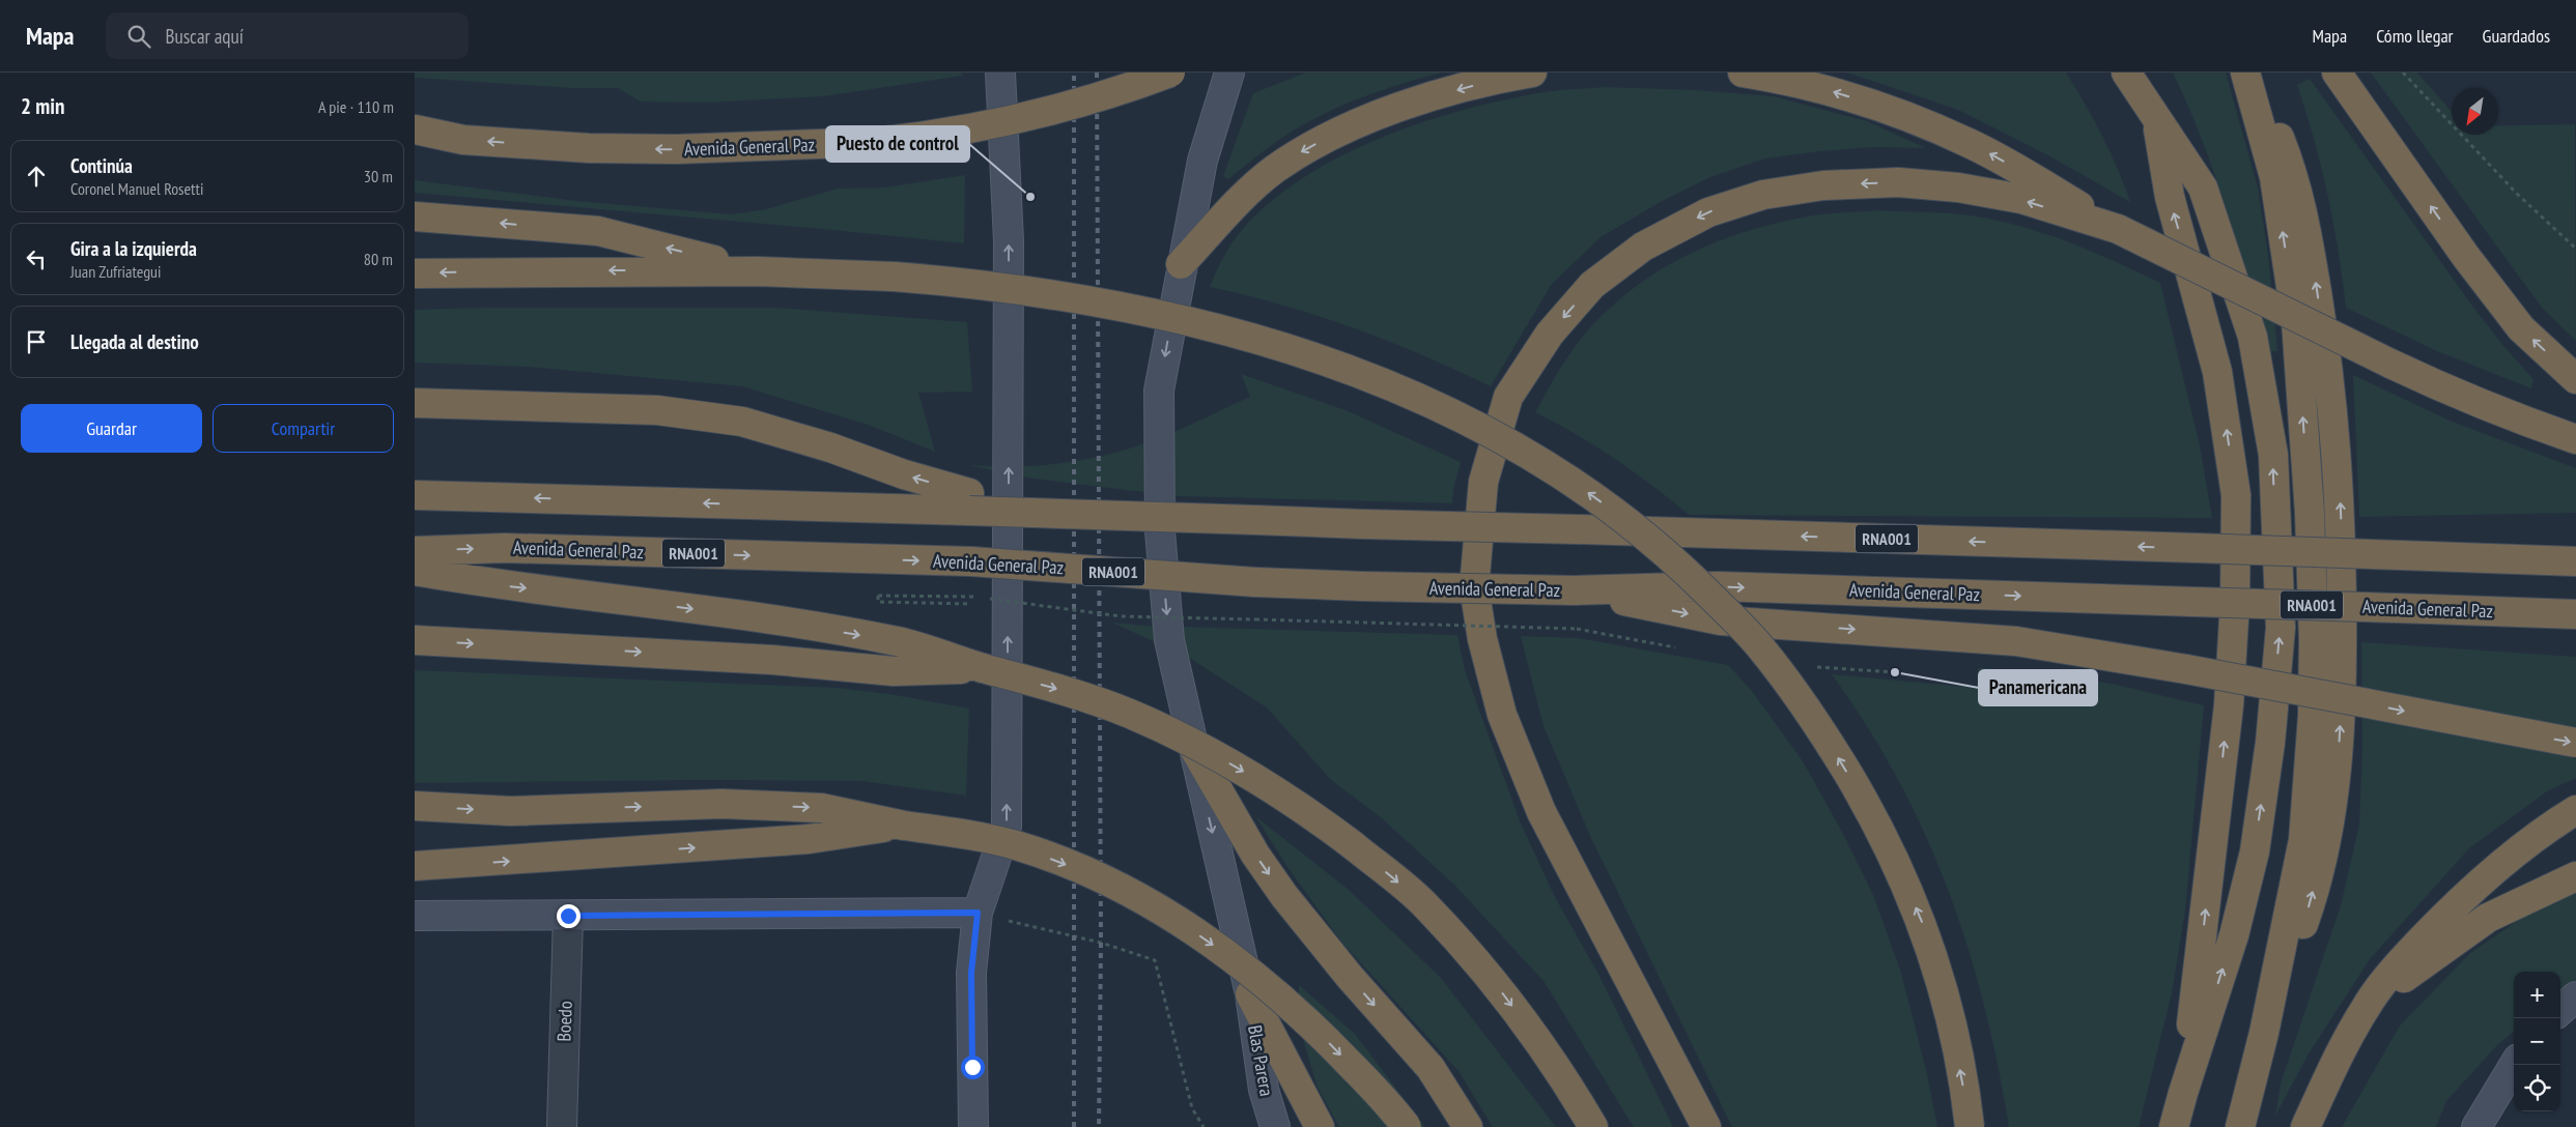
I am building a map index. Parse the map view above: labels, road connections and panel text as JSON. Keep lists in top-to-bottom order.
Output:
{
  "streets": {
    "highway": ["Avenida General Paz", "RNA001"],
    "street": ["Boedo", "Blas Parera"]
  },
  "places": ["Puesto de control", "Panamericana"],
  "north": "bottom left",
  "page": {
    "header": "Mapa",
    "search": "Buscar aquí",
    "nav": ["Mapa", "Cómo llegar", "Guardados"],
    "heading": ["2 min", "A pie · 110 m"],
    "list": [
      ["Continúa", "Coronel Manuel Rosetti", "30 m"],
      ["Gira a la izquierda", "Juan Zufriategui", "80 m"],
      "Llegada al destino"
    ],
    "buttons": ["Guardar", "Compartir"],
    "map_buttons": ["+", "−"]
  }
}
